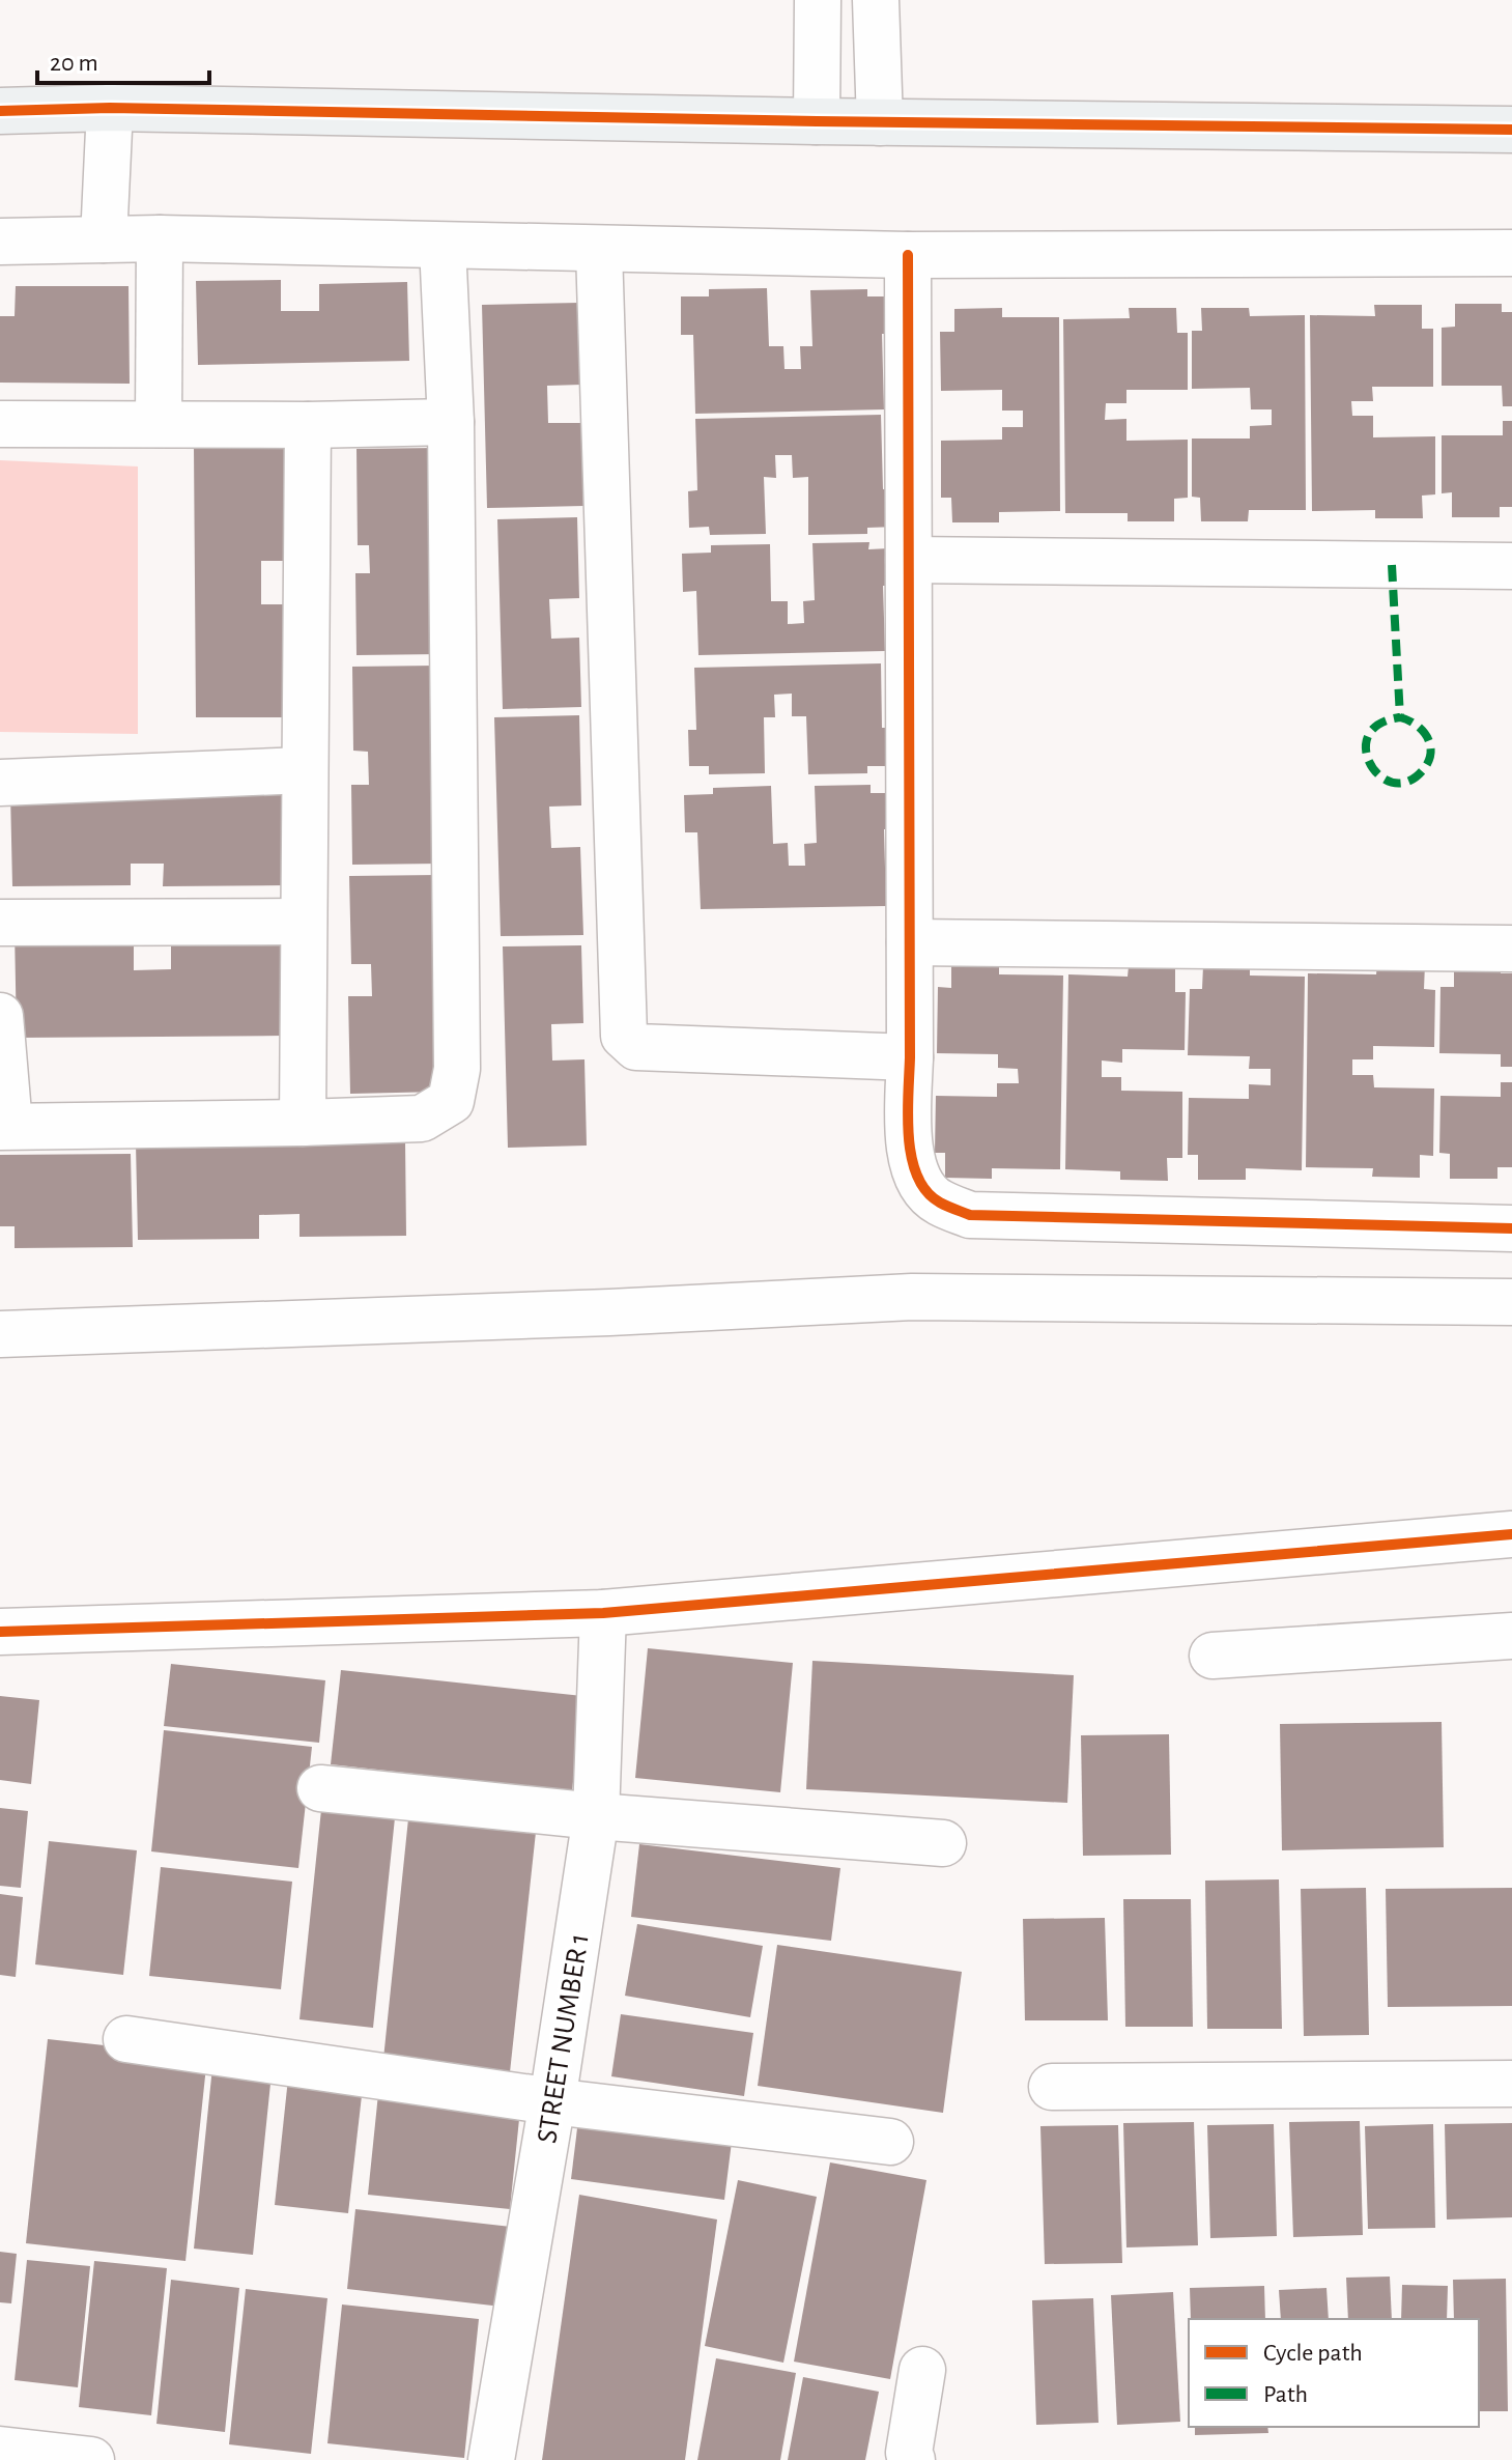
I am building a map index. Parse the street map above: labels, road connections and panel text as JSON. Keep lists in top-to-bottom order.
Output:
{
  "streets": {
    "street": ["STREET NUMBER 1"]
  },
  "legend": ["Cycle path", "Path"],
  "scale_bar": "20 m"
}
